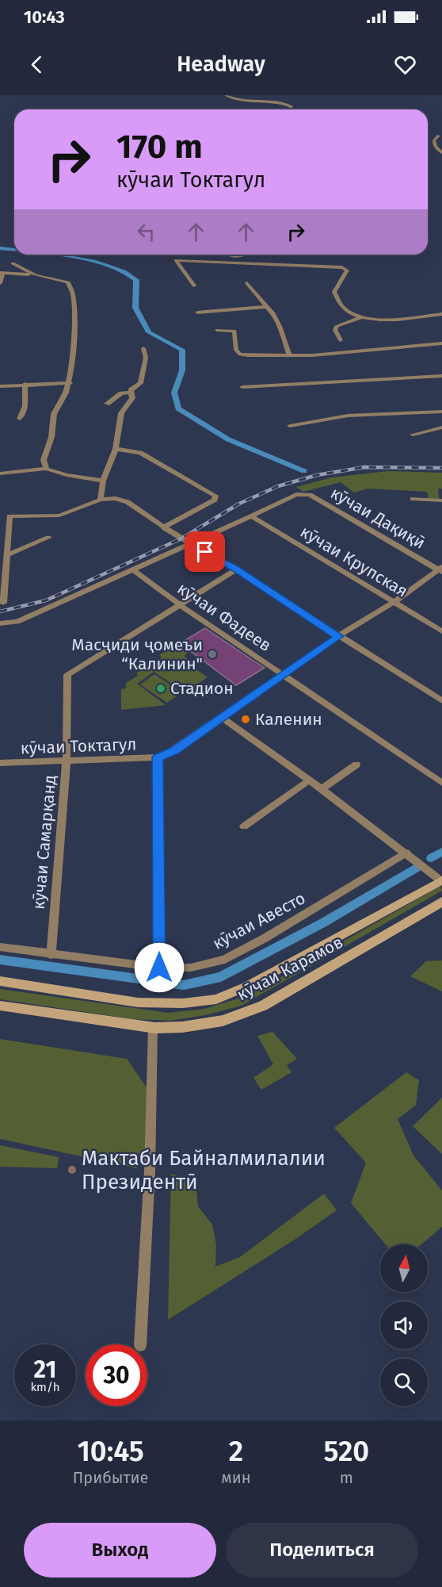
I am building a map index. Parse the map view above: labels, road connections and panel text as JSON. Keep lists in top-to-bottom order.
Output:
{
  "streets": {
    "main road": ["кӯчаи Карамов"],
    "street": [
      "кӯчаи Дақиқӣ",
      "кӯчаи Крупская",
      "кӯчаи Фадеев",
      "кӯчаи Токтагул",
      "кӯчаи Самарқанд",
      "кӯчаи Авесто"
    ]
  },
  "crossings": [
    ["кӯчаи Дақиқӣ", "кӯчаи Крупская"],
    ["кӯчаи Дақиқӣ", "кӯчаи Токтагул"],
    ["кӯчаи Крупская", "кӯчаи Токтагул"],
    ["кӯчаи Фадеев", "кӯчаи Токтагул"],
    ["кӯчаи Фадеев", "кӯчаи Самарқанд"],
    ["кӯчаи Токтагул", "кӯчаи Самарқанд"],
    ["кӯчаи Самарқанд", "кӯчаи Авесто"]
  ],
  "places": [
    "Масҷиди ҷомеъи “Калинин\"",
    "Стадион",
    "Каленин",
    "Мактаби Байналмилалии Президентӣ"
  ],
  "north": "top",
  "page": {
    "status": "10:43",
    "header": "Headway",
    "turn": ["170 m", "кӯчаи Токтагул"],
    "speed": "21 km/h",
    "limit": "30",
    "eta": [
      "10:45",
      "Прибытие",
      "2",
      "мин",
      "520",
      "m"
    ],
    "buttons": ["Выход", "Поделиться"]
  }
}
